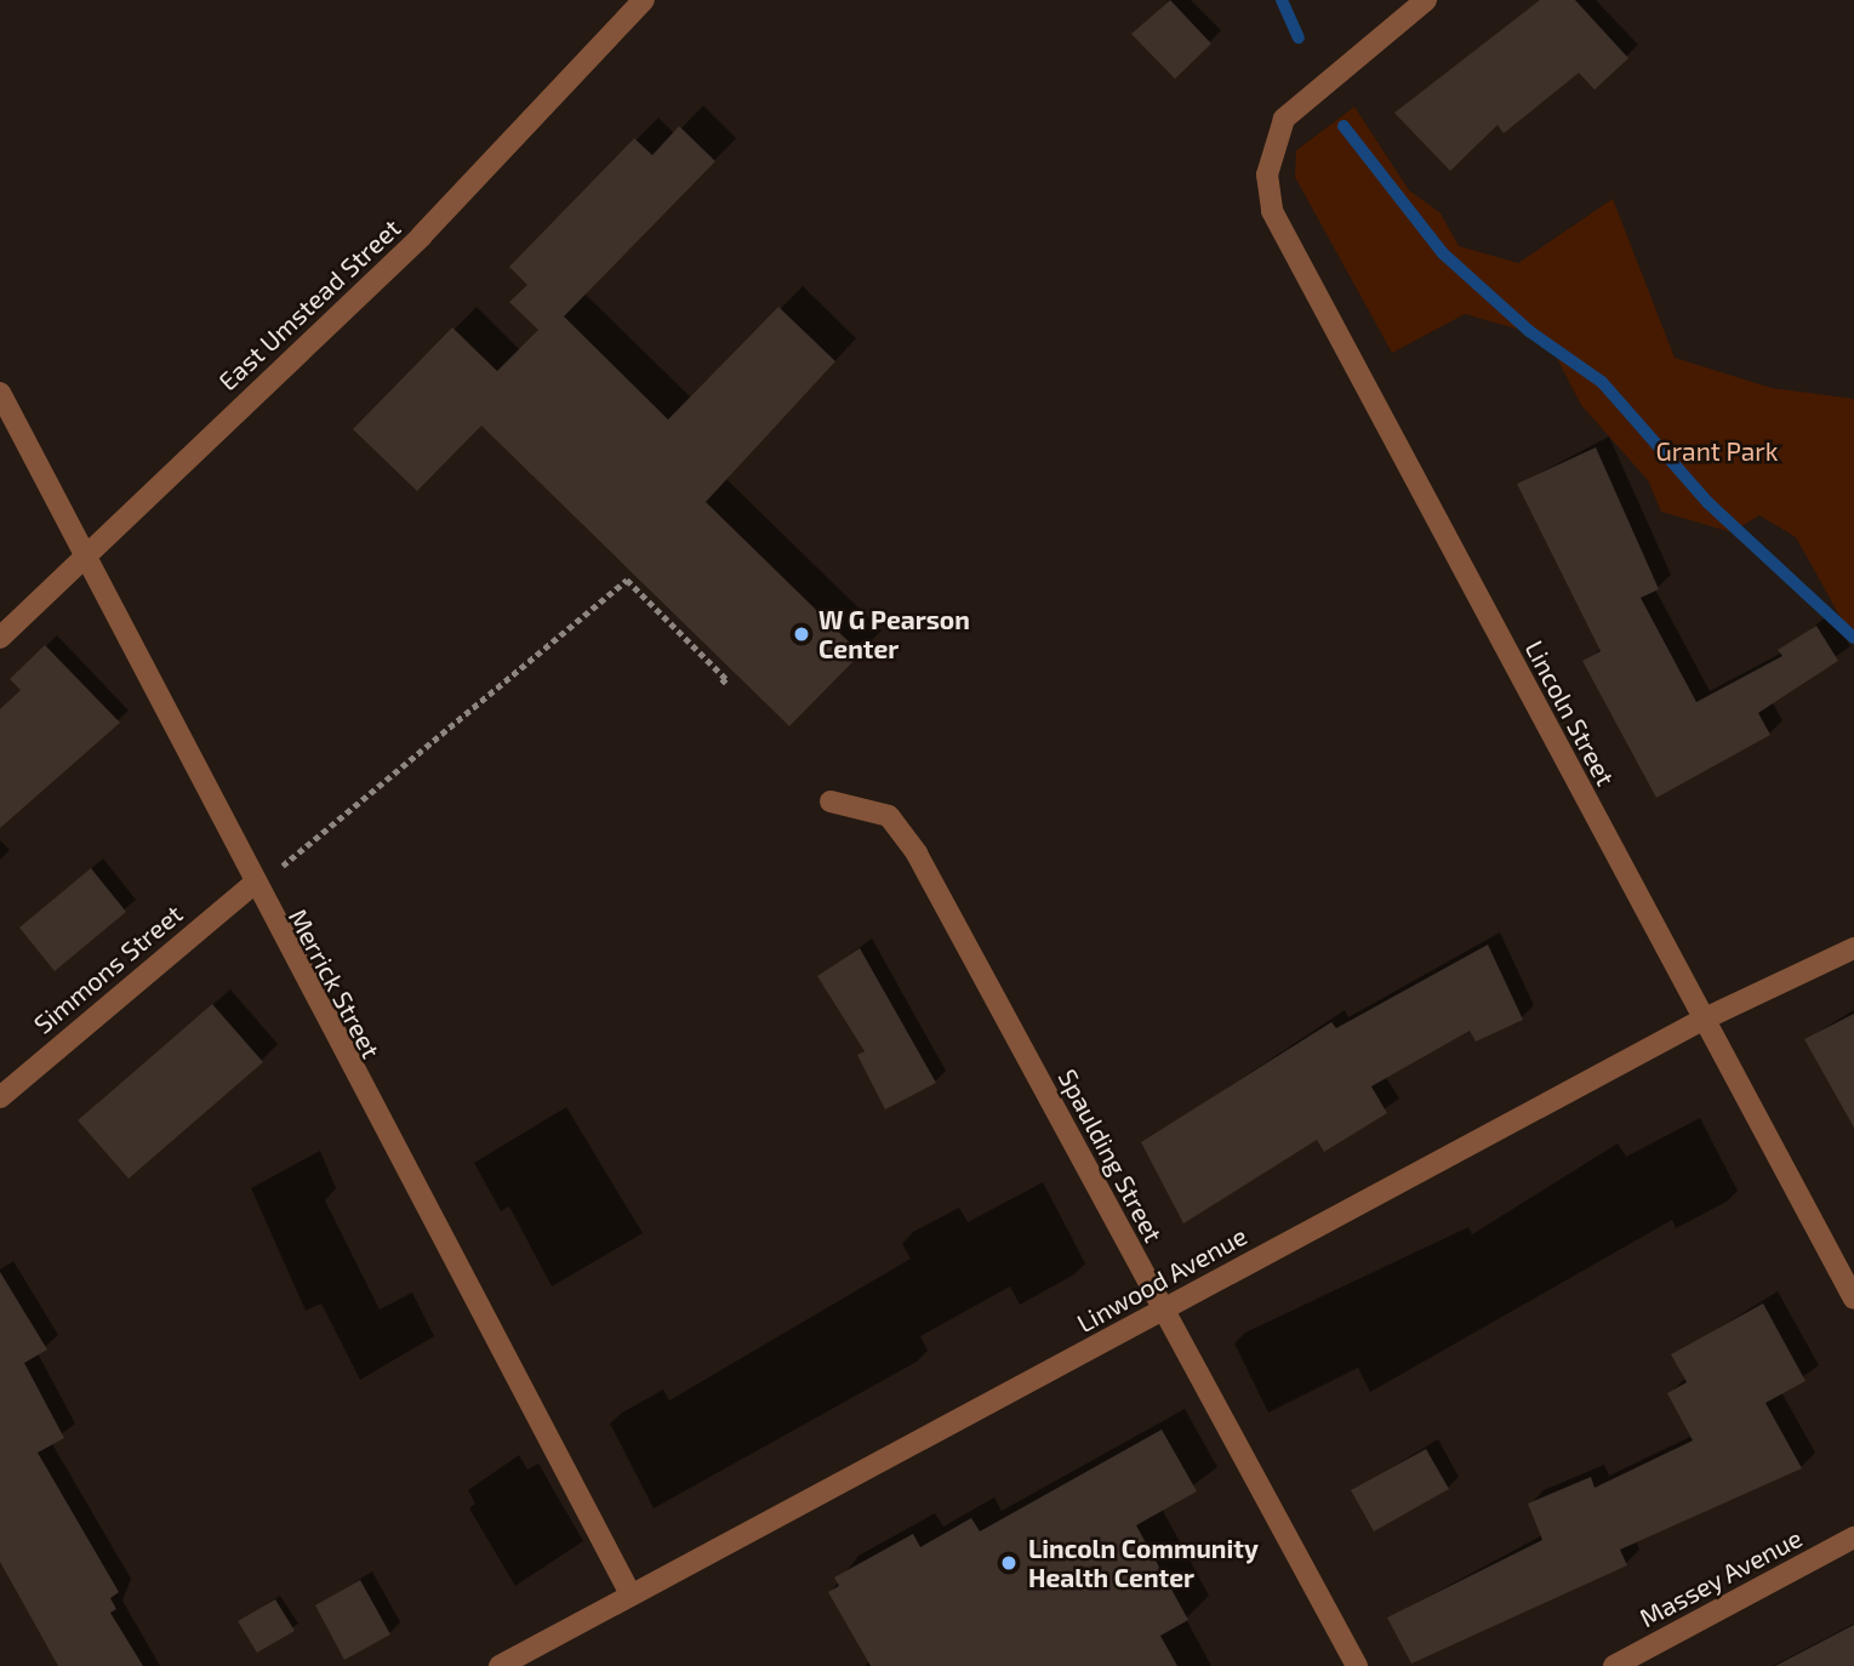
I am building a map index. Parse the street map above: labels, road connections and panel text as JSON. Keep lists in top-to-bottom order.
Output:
{
  "streets": {
    "street": [
      "East Umstead Street",
      "Lincoln Street",
      "Simmons Street",
      "Merrick Street",
      "Spaulding Street",
      "Linwood Avenue",
      "Massey Avenue"
    ]
  },
  "crossings": [
    ["East Umstead Street", "Merrick Street"],
    ["Lincoln Street", "Linwood Avenue"],
    ["Simmons Street", "Merrick Street"],
    ["Merrick Street", "Linwood Avenue"],
    ["Spaulding Street", "Linwood Avenue"]
  ],
  "parks": ["Grant Park"],
  "places": ["W G Pearson Center", "Lincoln Community Health Center"]
}
